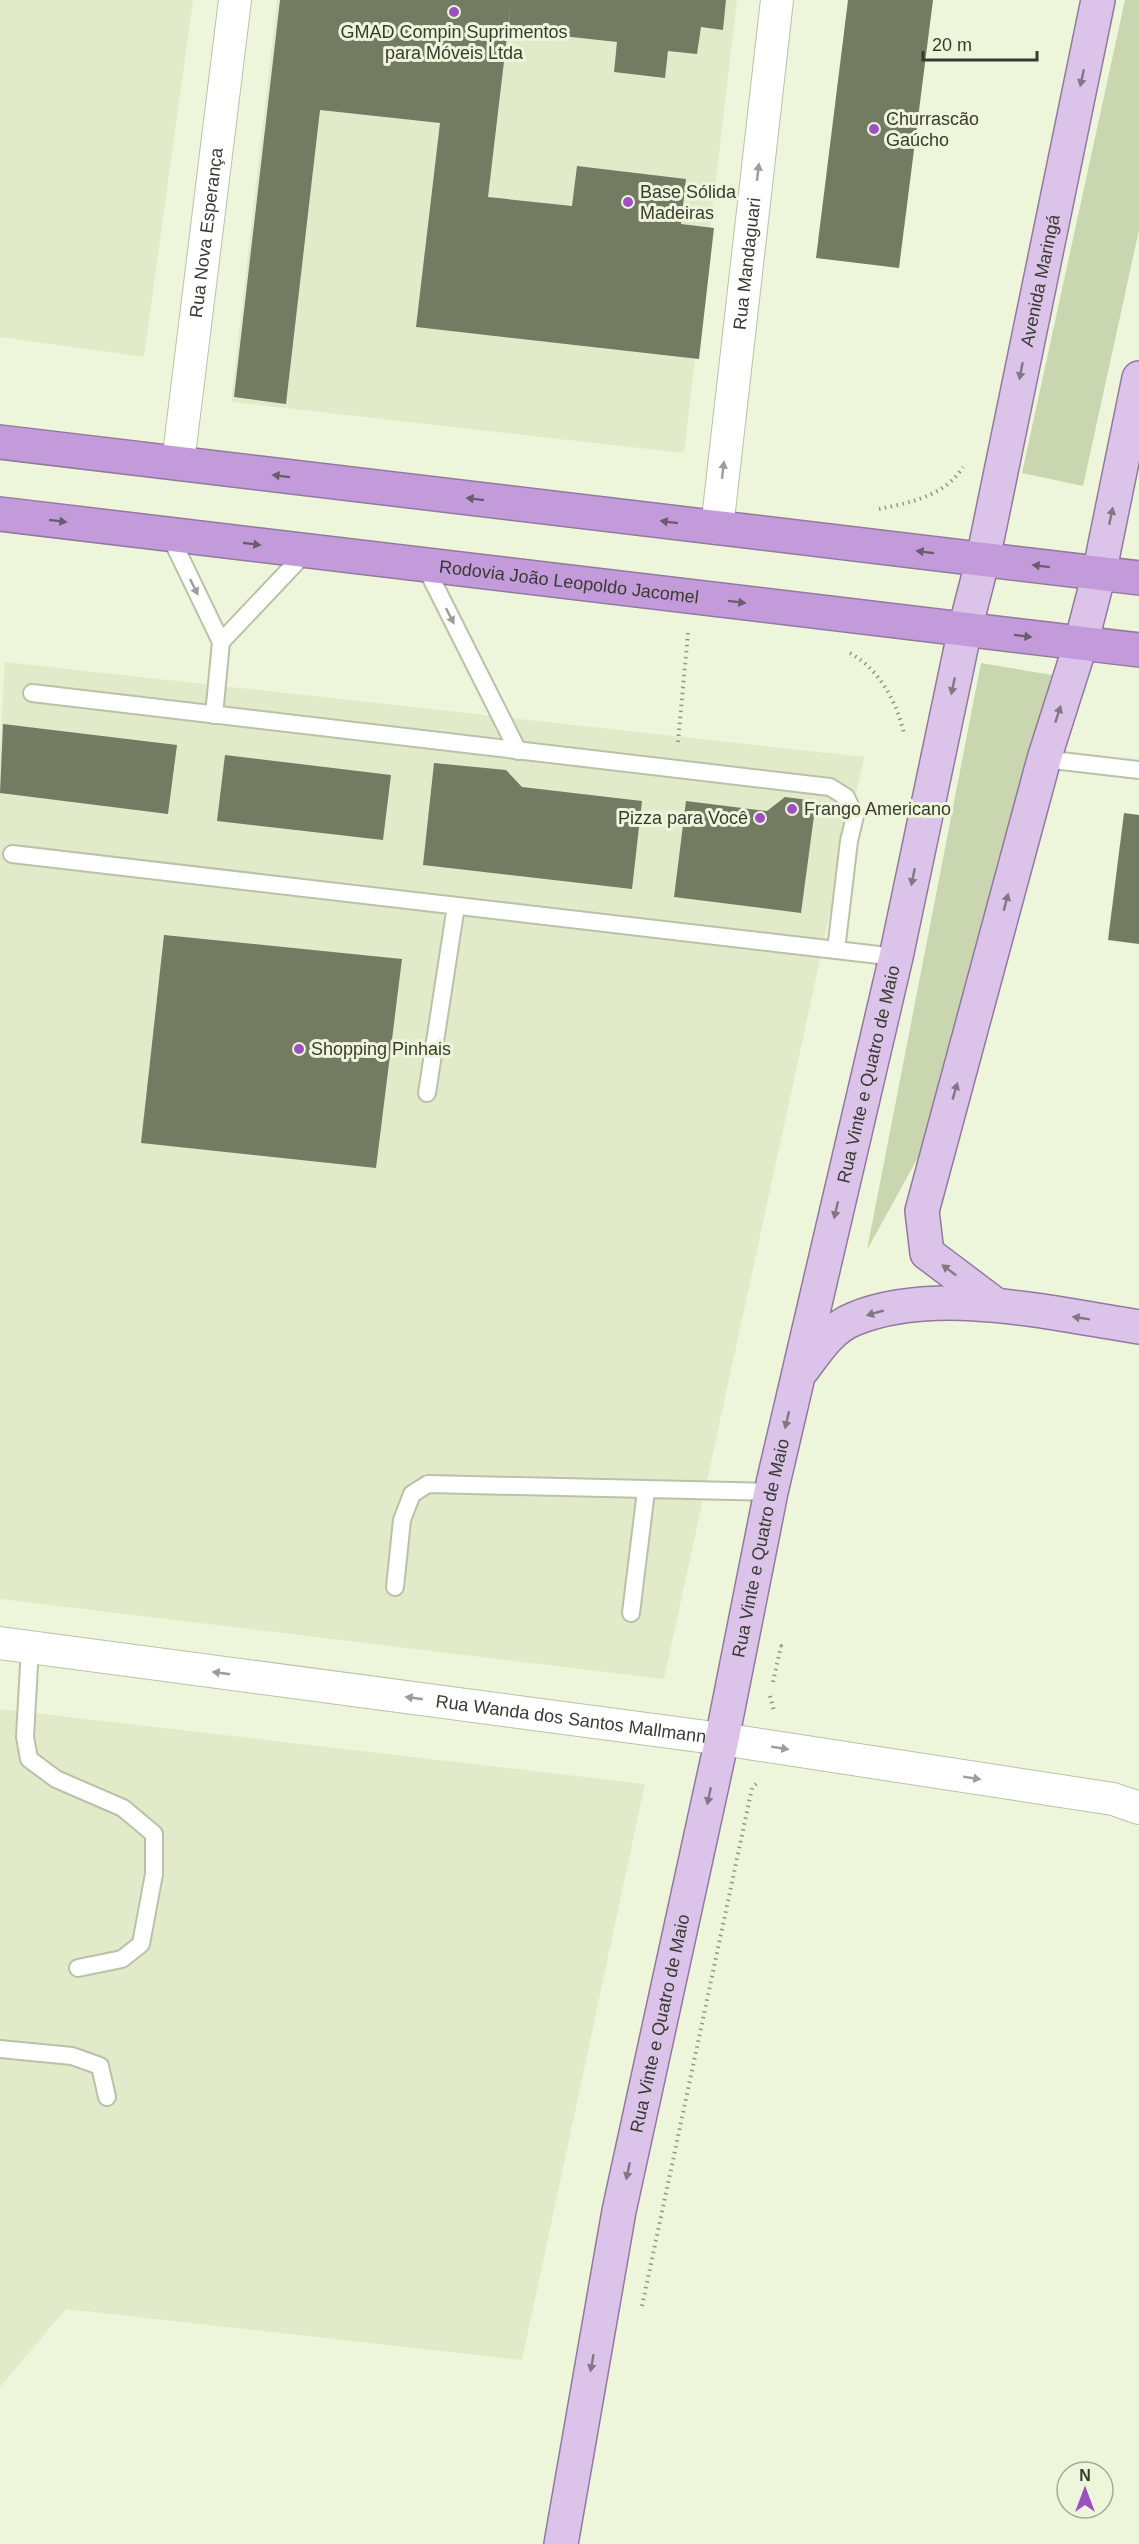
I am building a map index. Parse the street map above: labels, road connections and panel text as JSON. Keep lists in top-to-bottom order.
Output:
{
  "streets": {
    "highway": ["Rodovia João Leopoldo Jacomel"],
    "main road": ["Avenida Maringá", "Rua Vinte e Quatro de Maio"],
    "street": ["Rua Nova Esperança", "Rua Mandaguari", "Rua Wanda dos Santos Mallmann"]
  },
  "crossings": [
    ["Avenida Maringá", "Rua Vinte e Quatro de Maio"],
    ["Rodovia João Leopoldo Jacomel", "Rua Vinte e Quatro de Maio"],
    ["Rua Vinte e Quatro de Maio", "Rua Wanda dos Santos Mallmann"]
  ],
  "one_way": ["Rua Mandaguari"],
  "places": [
    "GMAD Compin Suprimentos para Móveis Ltda",
    "Churrascão Gaúcho",
    "Base Sólida Madeiras",
    "Frango Americano",
    "Pizza para Você",
    "Shopping Pinhais"
  ],
  "scale_bar": "20 m",
  "north": "top"
}
